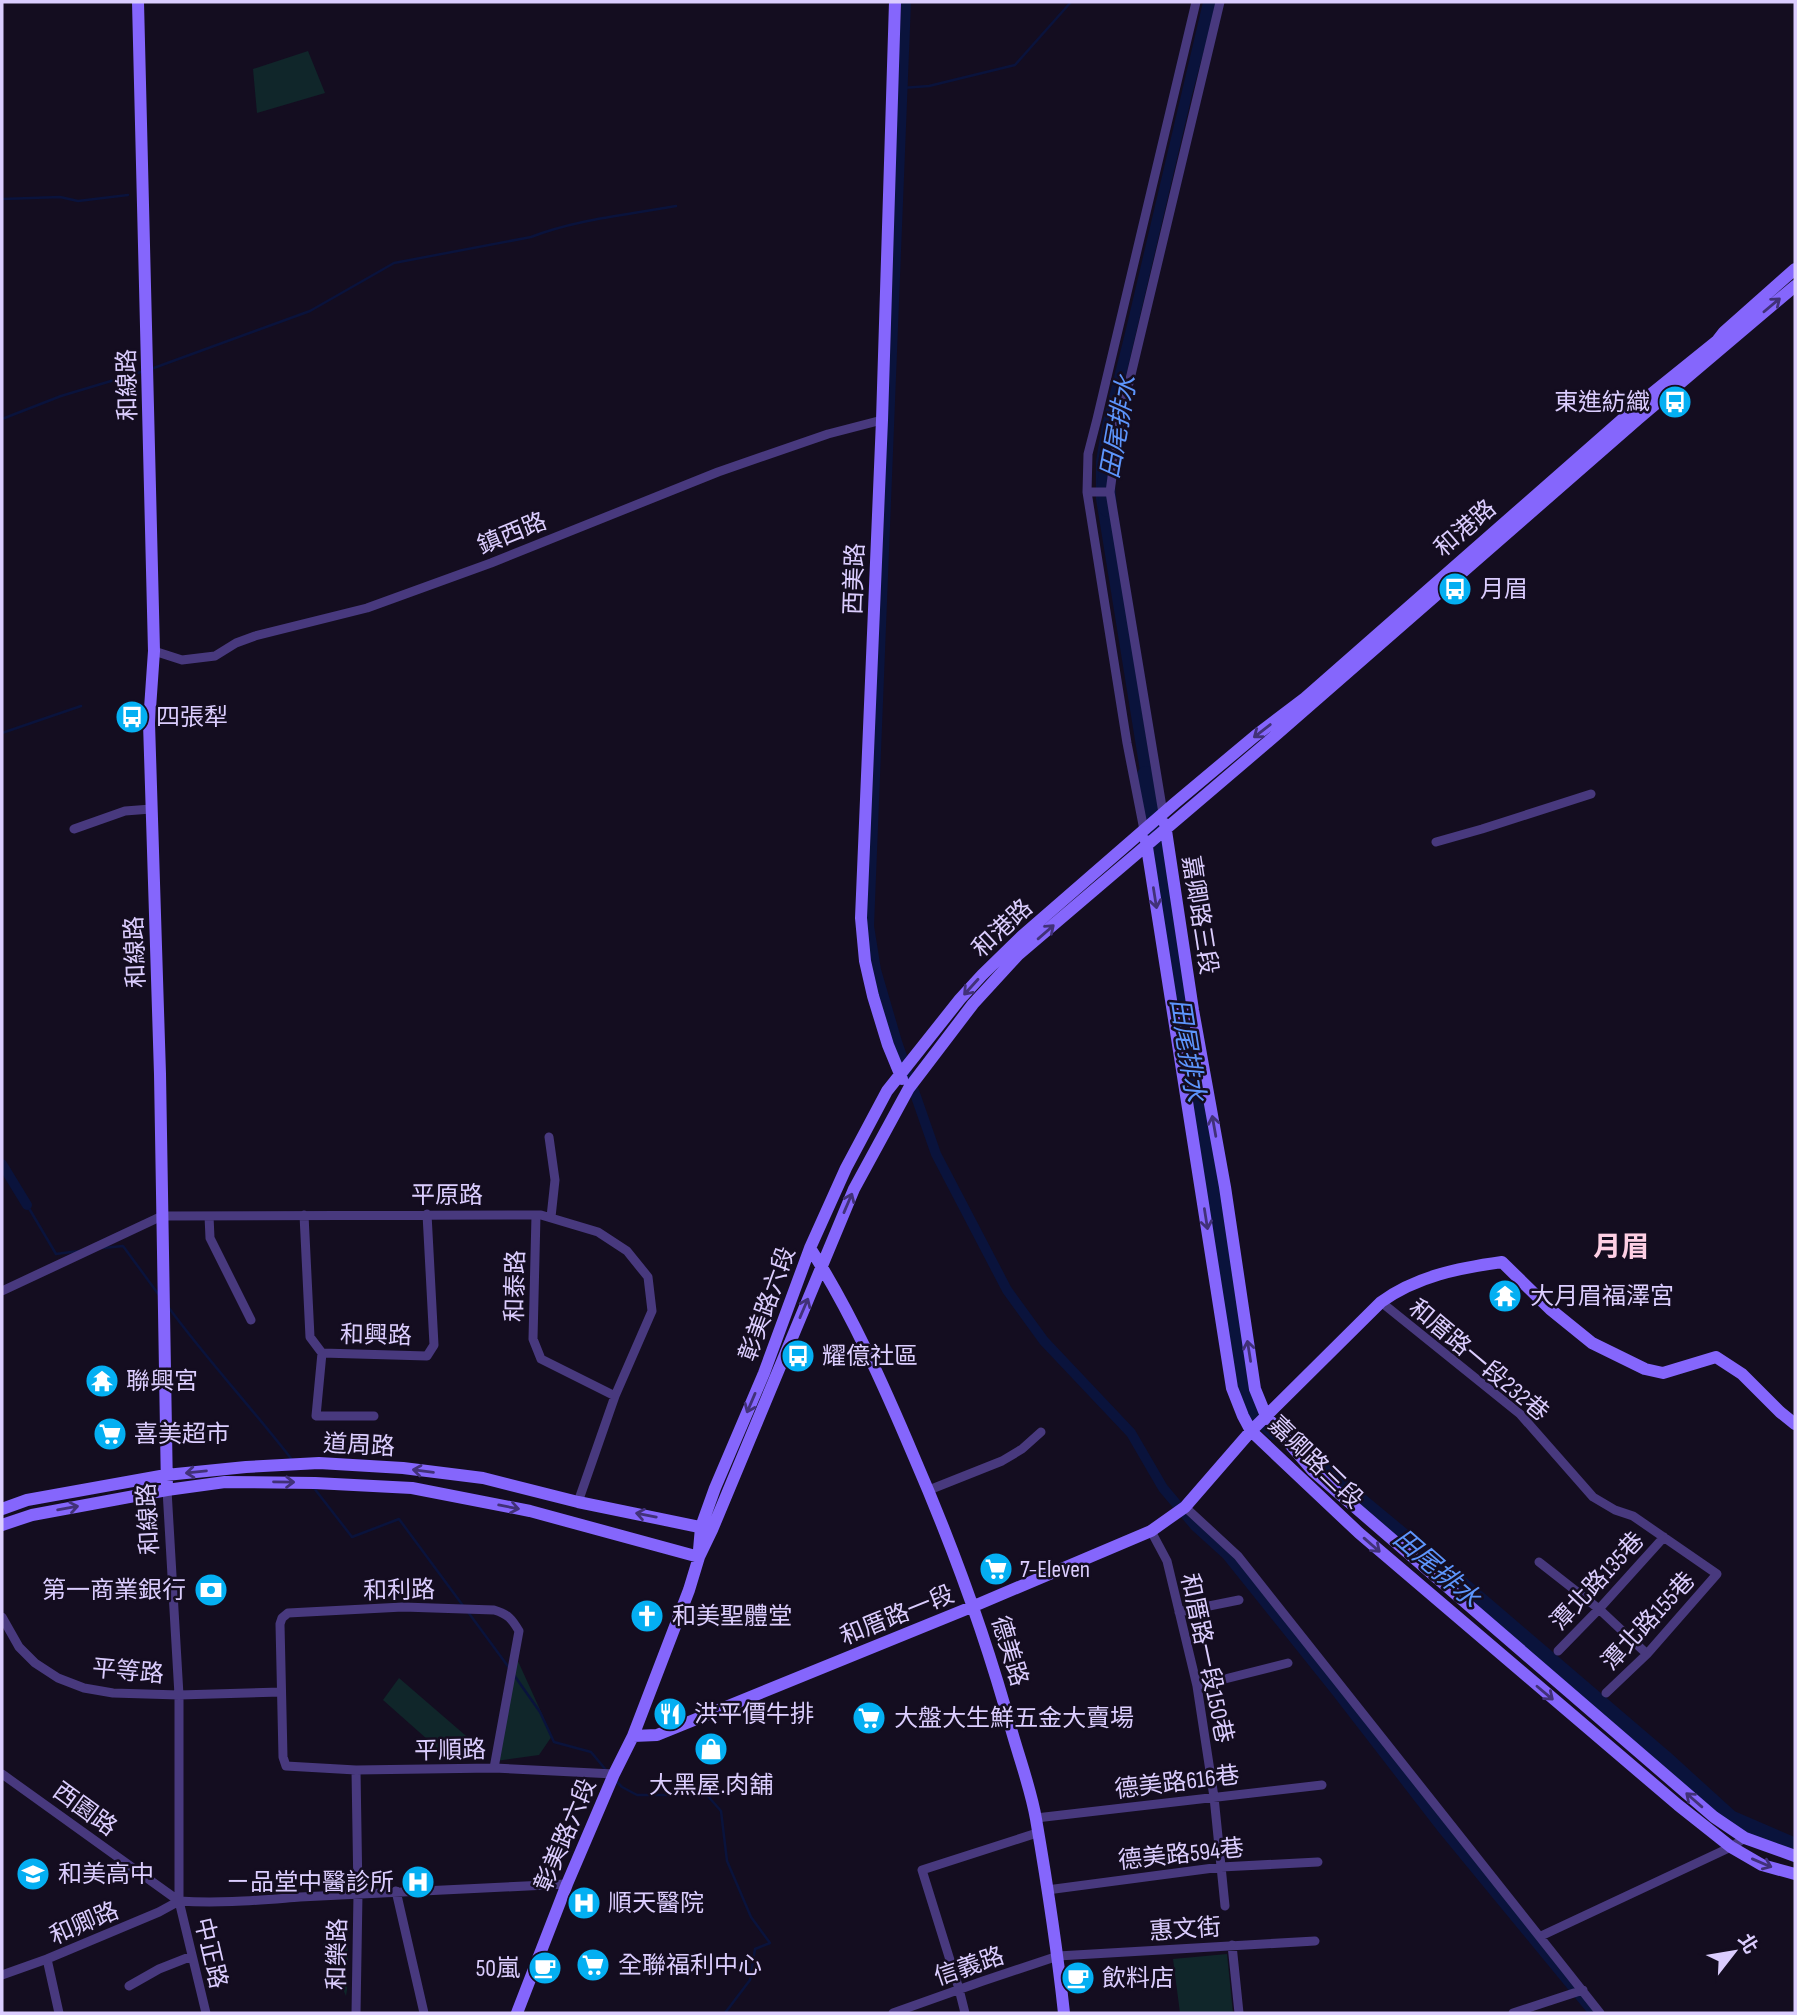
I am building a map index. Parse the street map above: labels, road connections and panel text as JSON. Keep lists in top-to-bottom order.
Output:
{
  "streets": {
    "street": [
      "和線路",
      "和港路",
      "鎮西路",
      "西美路",
      "嘉卿路三段",
      "平原路",
      "和泰路",
      "彰美路六段",
      "和興路",
      "和厝路一段232巷",
      "道周路",
      "潭北路135巷",
      "和利路",
      "和厝路一段",
      "潭北路155巷",
      "德美路",
      "和厝路一段150巷",
      "平等路",
      "平順路",
      "德美路616巷",
      "西園路",
      "德美路594巷",
      "和卿路",
      "惠文街",
      "中正路",
      "和樂路",
      "信義路"
    ]
  },
  "crossings": [
    ["和線路", "鎮西路"],
    ["和線路", "平原路"],
    ["和線路", "道周路"],
    ["和線路", "平等路"],
    ["和線路", "西園路"],
    ["和線路", "和卿路"],
    ["和線路", "中正路"],
    ["和港路", "西美路"],
    ["和港路", "嘉卿路三段"],
    ["和港路", "彰美路六段"],
    ["鎮西路", "西美路"],
    ["西美路", "彰美路六段"],
    ["嘉卿路三段", "和厝路一段"],
    ["平原路", "和泰路"],
    ["平原路", "和興路"],
    ["平原路", "道周路"],
    ["彰美路六段", "道周路"],
    ["彰美路六段", "和厝路一段"],
    ["彰美路六段", "德美路"],
    ["彰美路六段", "平順路"],
    ["和厝路一段232巷", "潭北路135巷"],
    ["和厝路一段232巷", "和厝路一段"],
    ["和厝路一段232巷", "潭北路155巷"],
    ["和利路", "平等路"],
    ["和利路", "平順路"],
    ["和厝路一段", "德美路"],
    ["和厝路一段", "和厝路一段150巷"],
    ["德美路", "德美路616巷"],
    ["德美路", "德美路594巷"],
    ["德美路", "惠文街"],
    ["德美路", "信義路"],
    ["和厝路一段150巷", "德美路616巷"],
    ["和厝路一段150巷", "德美路594巷"],
    ["平順路", "和樂路"],
    ["西園路", "和卿路"],
    ["西園路", "中正路"],
    ["和卿路", "中正路"],
    ["惠文街", "信義路"]
  ],
  "districts": ["月眉"],
  "water": ["田尾排水"],
  "places": {
    "bus stop": [
      "東進紡織",
      "月眉",
      "四張犁",
      "耀億社區"
    ],
    "temple": ["大月眉福澤宮", "聯興宮"],
    "supermarket": [
      "喜美超市",
      "7-Eleven",
      "大盤大生鮮五金大賣場",
      "全聯福利中心"
    ],
    "bank": ["第一商業銀行"],
    "church": ["和美聖體堂"],
    "restaurant": ["洪平價牛排"],
    "shop": ["大黑屋.肉舖"],
    "school or university": ["和美高中"],
    "hospital": ["ㄧ品堂中醫診所", "順天醫院"],
    "cafe": ["50嵐", "飲料店"]
  },
  "north": "top right"
}
